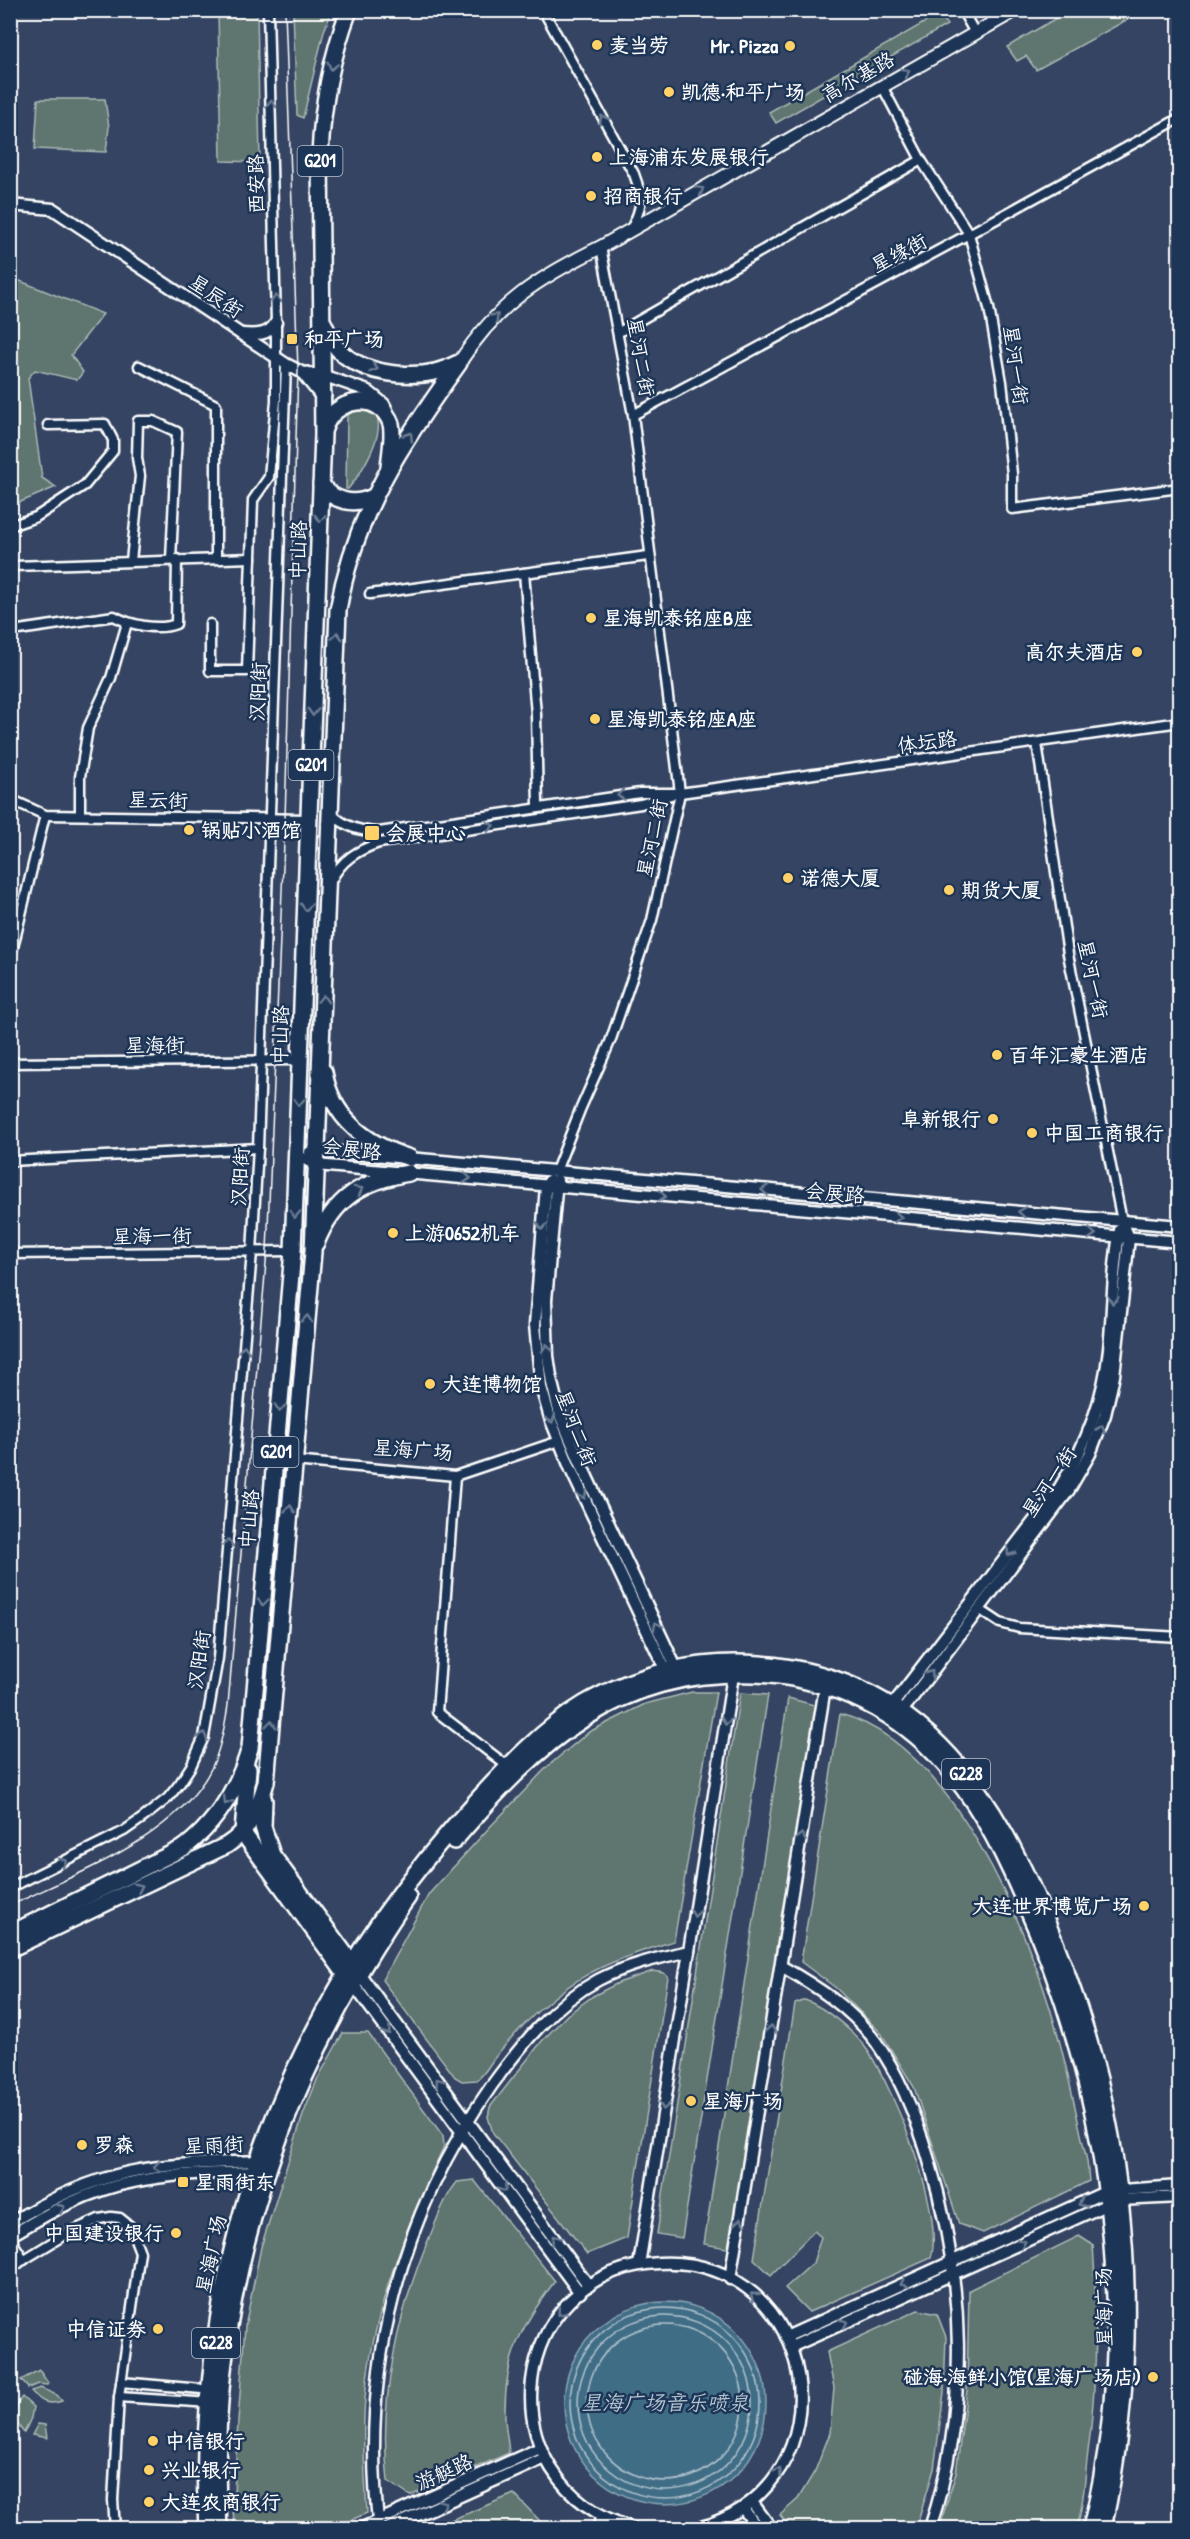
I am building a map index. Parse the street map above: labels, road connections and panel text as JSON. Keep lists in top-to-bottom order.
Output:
{
  "streets": {
    "highway": [
      "G201",
      "中山路",
      "星海广场",
      "G228"
    ],
    "main road": ["高尔基路"],
    "street": [
      "西安路",
      "星缘街",
      "星辰街",
      "星河二街",
      "星河一街",
      "汉阳街",
      "体坛路",
      "星云街",
      "星海街",
      "会展路",
      "星海一街",
      "星雨街",
      "游艇路"
    ]
  },
  "crossings": [
    ["高尔基路", "星河二街"],
    ["高尔基路", "星河一街"],
    ["高尔基路", "中山路"],
    ["西安路", "星辰街"],
    ["西安路", "汉阳街"],
    ["星缘街", "星河二街"],
    ["星缘街", "星河一街"],
    ["星辰街", "中山路"],
    ["星辰街", "汉阳街"],
    ["星河二街", "体坛路"],
    ["星河二街", "会展路"],
    ["星河二街", "星海广场"],
    ["星河一街", "体坛路"],
    ["星河一街", "会展路"],
    ["星河一街", "星海广场"],
    ["中山路", "体坛路"],
    ["中山路", "星云街"],
    ["中山路", "星海街"],
    ["中山路", "会展路"],
    ["中山路", "星海一街"],
    ["中山路", "星海广场"],
    ["汉阳街", "星云街"],
    ["汉阳街", "星海街"],
    ["汉阳街", "星海一街"],
    ["星海广场", "星雨街"]
  ],
  "one_way": ["高尔基路", "西安路", "汉阳街"],
  "water": ["星海广场音乐喷泉"],
  "places": {
    "other": [
      "麦当劳",
      "Mr. Pizza",
      "凯德·和平广场",
      "上海浦东发展银行",
      "招商银行",
      "星海凯泰铭座B座",
      "高尔夫酒店",
      "星海凯泰铭座A座",
      "锅贴小酒馆",
      "诺德大厦",
      "期货大厦",
      "百年汇豪生酒店",
      "阜新银行",
      "中国工商银行",
      "上游0652机车",
      "大连博物馆",
      "大连世界博览广场",
      "星海广场",
      "罗森",
      "中国建设银行",
      "中信证券",
      "碰海·海鲜小馆(星海广场店)",
      "中信银行",
      "兴业银行",
      "大连农商银行"
    ],
    "transit": ["和平广场", "会展中心", "星雨街东"]
  }
}
